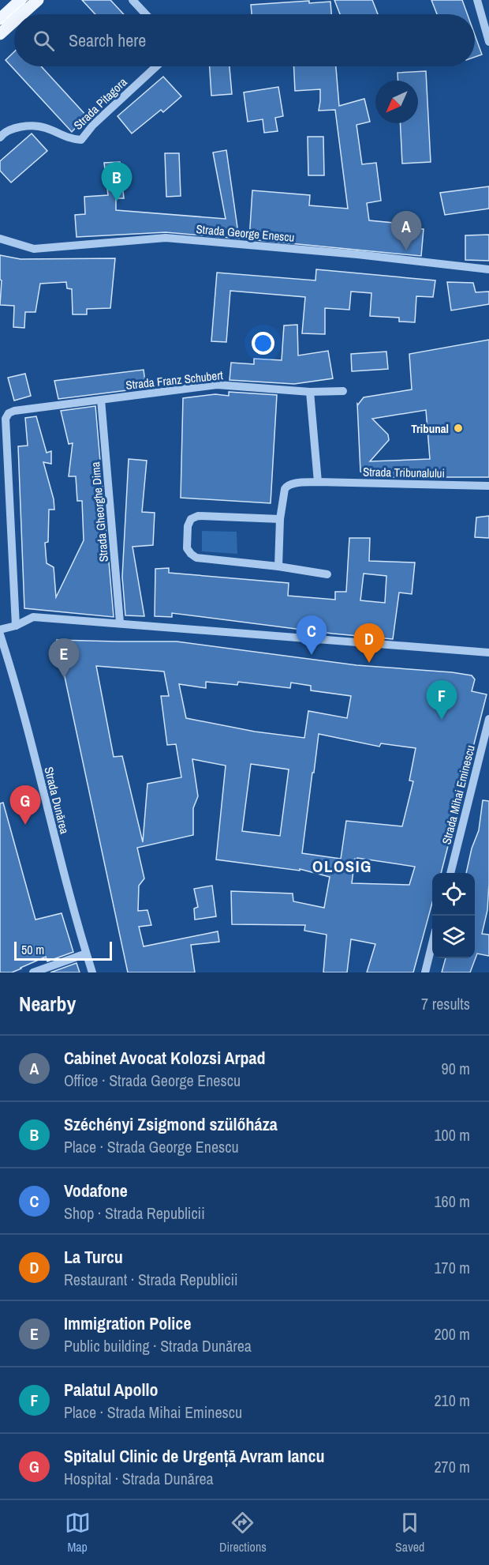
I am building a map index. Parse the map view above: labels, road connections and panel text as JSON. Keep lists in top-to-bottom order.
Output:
{
  "streets": {
    "street": [
      "Strada Pitagora",
      "Strada George Enescu",
      "Strada Franz Schubert",
      "Strada Tribunalului",
      "Strada Gheorghe Dima",
      "Strada Mihai Eminescu",
      "Strada Dunărea"
    ]
  },
  "crossings": [
    ["Strada Franz Schubert", "Strada Gheorghe Dima"]
  ],
  "districts": ["OLOSIG"],
  "places": ["Tribunal"],
  "scale_bar": "50 m",
  "north": "bottom left",
  "page": {
    "search": "Search here",
    "pins": [
      "B",
      "A",
      "C",
      "D",
      "E",
      "F",
      "G"
    ],
    "scale": "50 m",
    "heading": ["Nearby", "7 results"],
    "list": [
      {
        "mark": "A",
        "name": "Cabinet Avocat Kolozsi Arpad",
        "note": "Office · Strada George Enescu",
        "value": "90 m"
      },
      {
        "mark": "B",
        "name": "Széchényi Zsigmond szülőháza",
        "note": "Place · Strada George Enescu",
        "value": "100 m"
      },
      {
        "mark": "C",
        "name": "Vodafone",
        "note": "Shop · Strada Republicii",
        "value": "160 m"
      },
      {
        "mark": "D",
        "name": "La Turcu",
        "note": "Restaurant · Strada Republicii",
        "value": "170 m"
      },
      {
        "mark": "E",
        "name": "Immigration Police",
        "note": "Public building · Strada Dunărea",
        "value": "200 m"
      },
      {
        "mark": "F",
        "name": "Palatul Apollo",
        "note": "Place · Strada Mihai Eminescu",
        "value": "210 m"
      },
      {
        "mark": "G",
        "name": "Spitalul Clinic de Urgență Avram Iancu",
        "note": "Hospital · Strada Dunărea",
        "value": "270 m"
      }
    ],
    "nav": ["Map", "Directions", "Saved"]
  }
}
